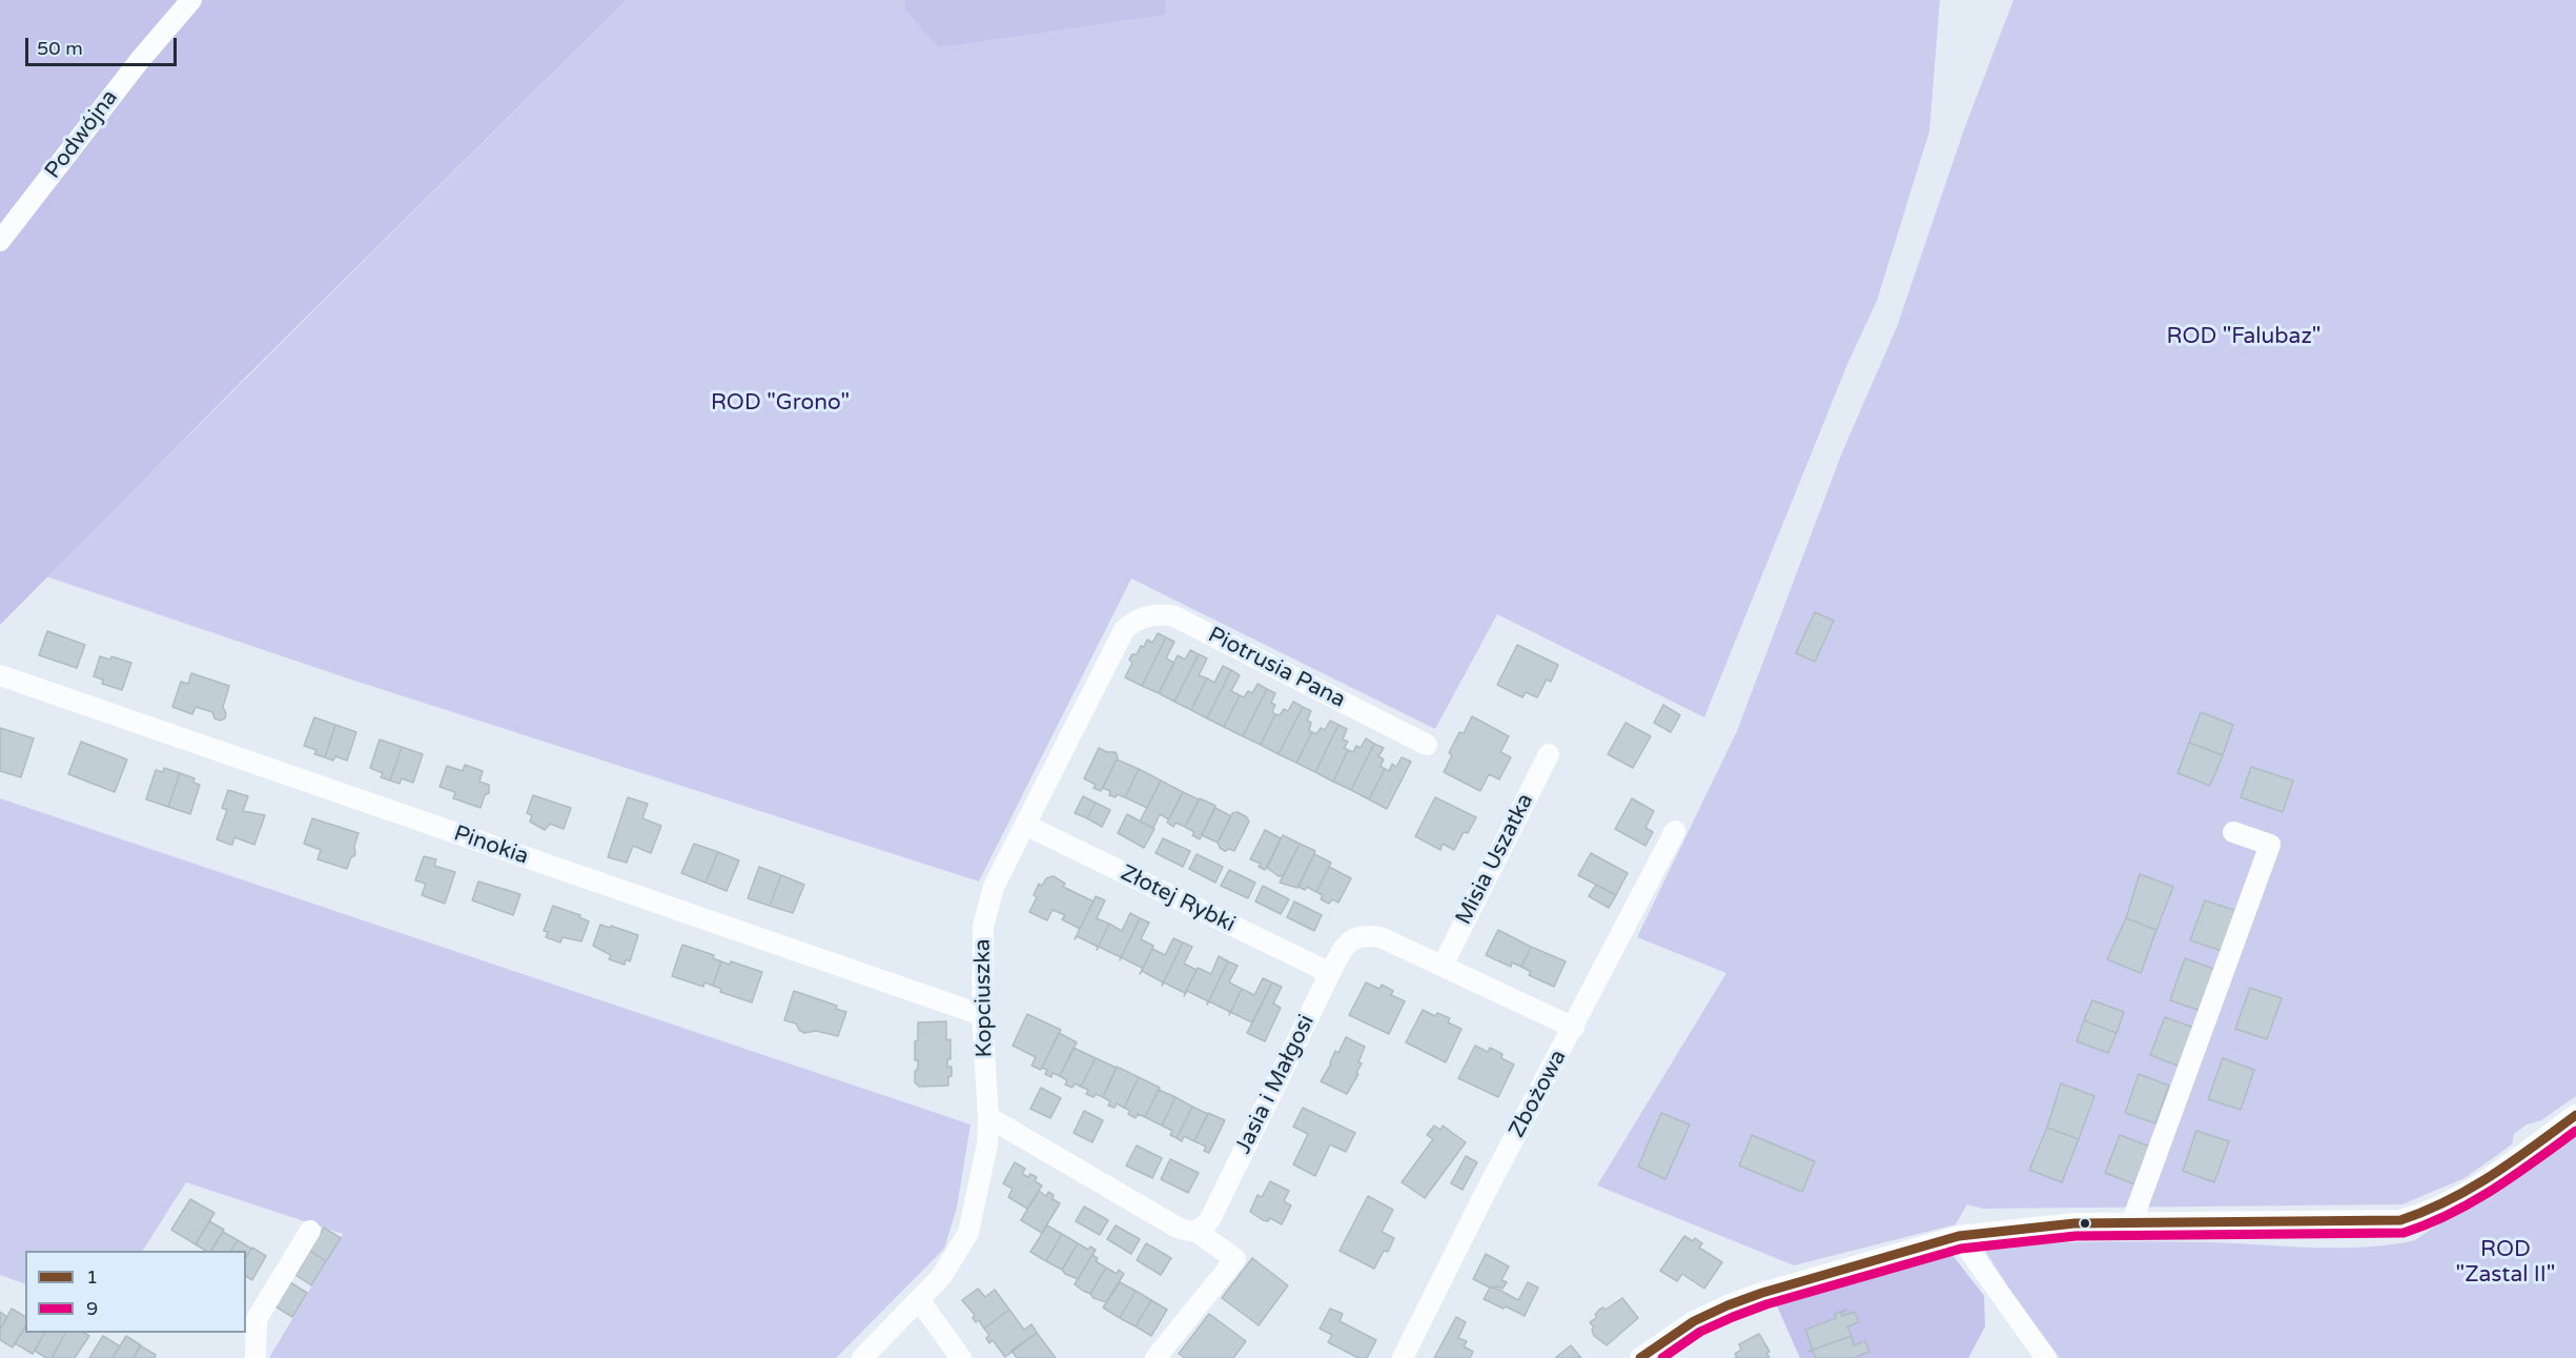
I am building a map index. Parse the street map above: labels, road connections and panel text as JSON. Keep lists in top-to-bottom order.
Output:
{
  "streets": {
    "street": [
      "Podwójna",
      "Piotrusia Pana",
      "Pinokia",
      "Misia Uszatka",
      "Złotej Rybki",
      "Kopciuszka",
      "Jasia i Małgosi",
      "Zbożowa"
    ]
  },
  "crossings": [
    ["Piotrusia Pana", "Kopciuszka"],
    ["Pinokia", "Kopciuszka"],
    ["Misia Uszatka", "Jasia i Małgosi"],
    ["Złotej Rybki", "Kopciuszka"],
    ["Złotej Rybki", "Jasia i Małgosi"],
    ["Jasia i Małgosi", "Zbożowa"]
  ],
  "parks": ["ROD \"Falubaz\"", "ROD \"Grono\"", "ROD \"Zastal II\""],
  "lines": ["transit line 1", "transit line 9"],
  "legend": ["1", "9"],
  "scale_bar": "50 m"
}
